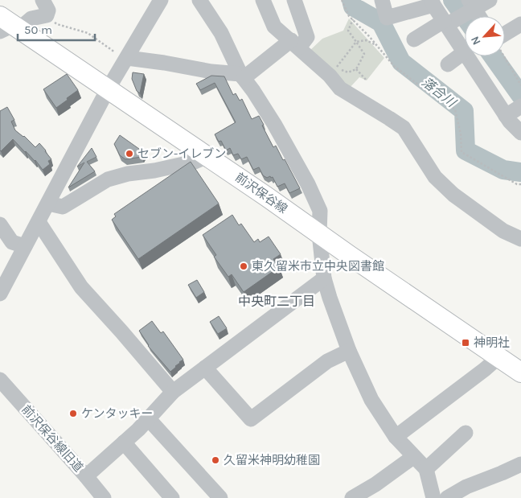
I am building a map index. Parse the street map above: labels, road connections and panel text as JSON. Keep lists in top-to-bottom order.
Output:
{
  "streets": {
    "main road": ["前沢保谷線"],
    "street": ["前沢保谷線旧道"]
  },
  "districts": ["中央町二丁目"],
  "water": ["落合川"],
  "places": {
    "other": [
      "セブン-イレブン",
      "東久留米市立中央図書館",
      "ケンタッキー",
      "久留米神明幼稚園"
    ],
    "transit": ["神明社"]
  },
  "scale_bar": "50 m",
  "north": "bottom left"
}
